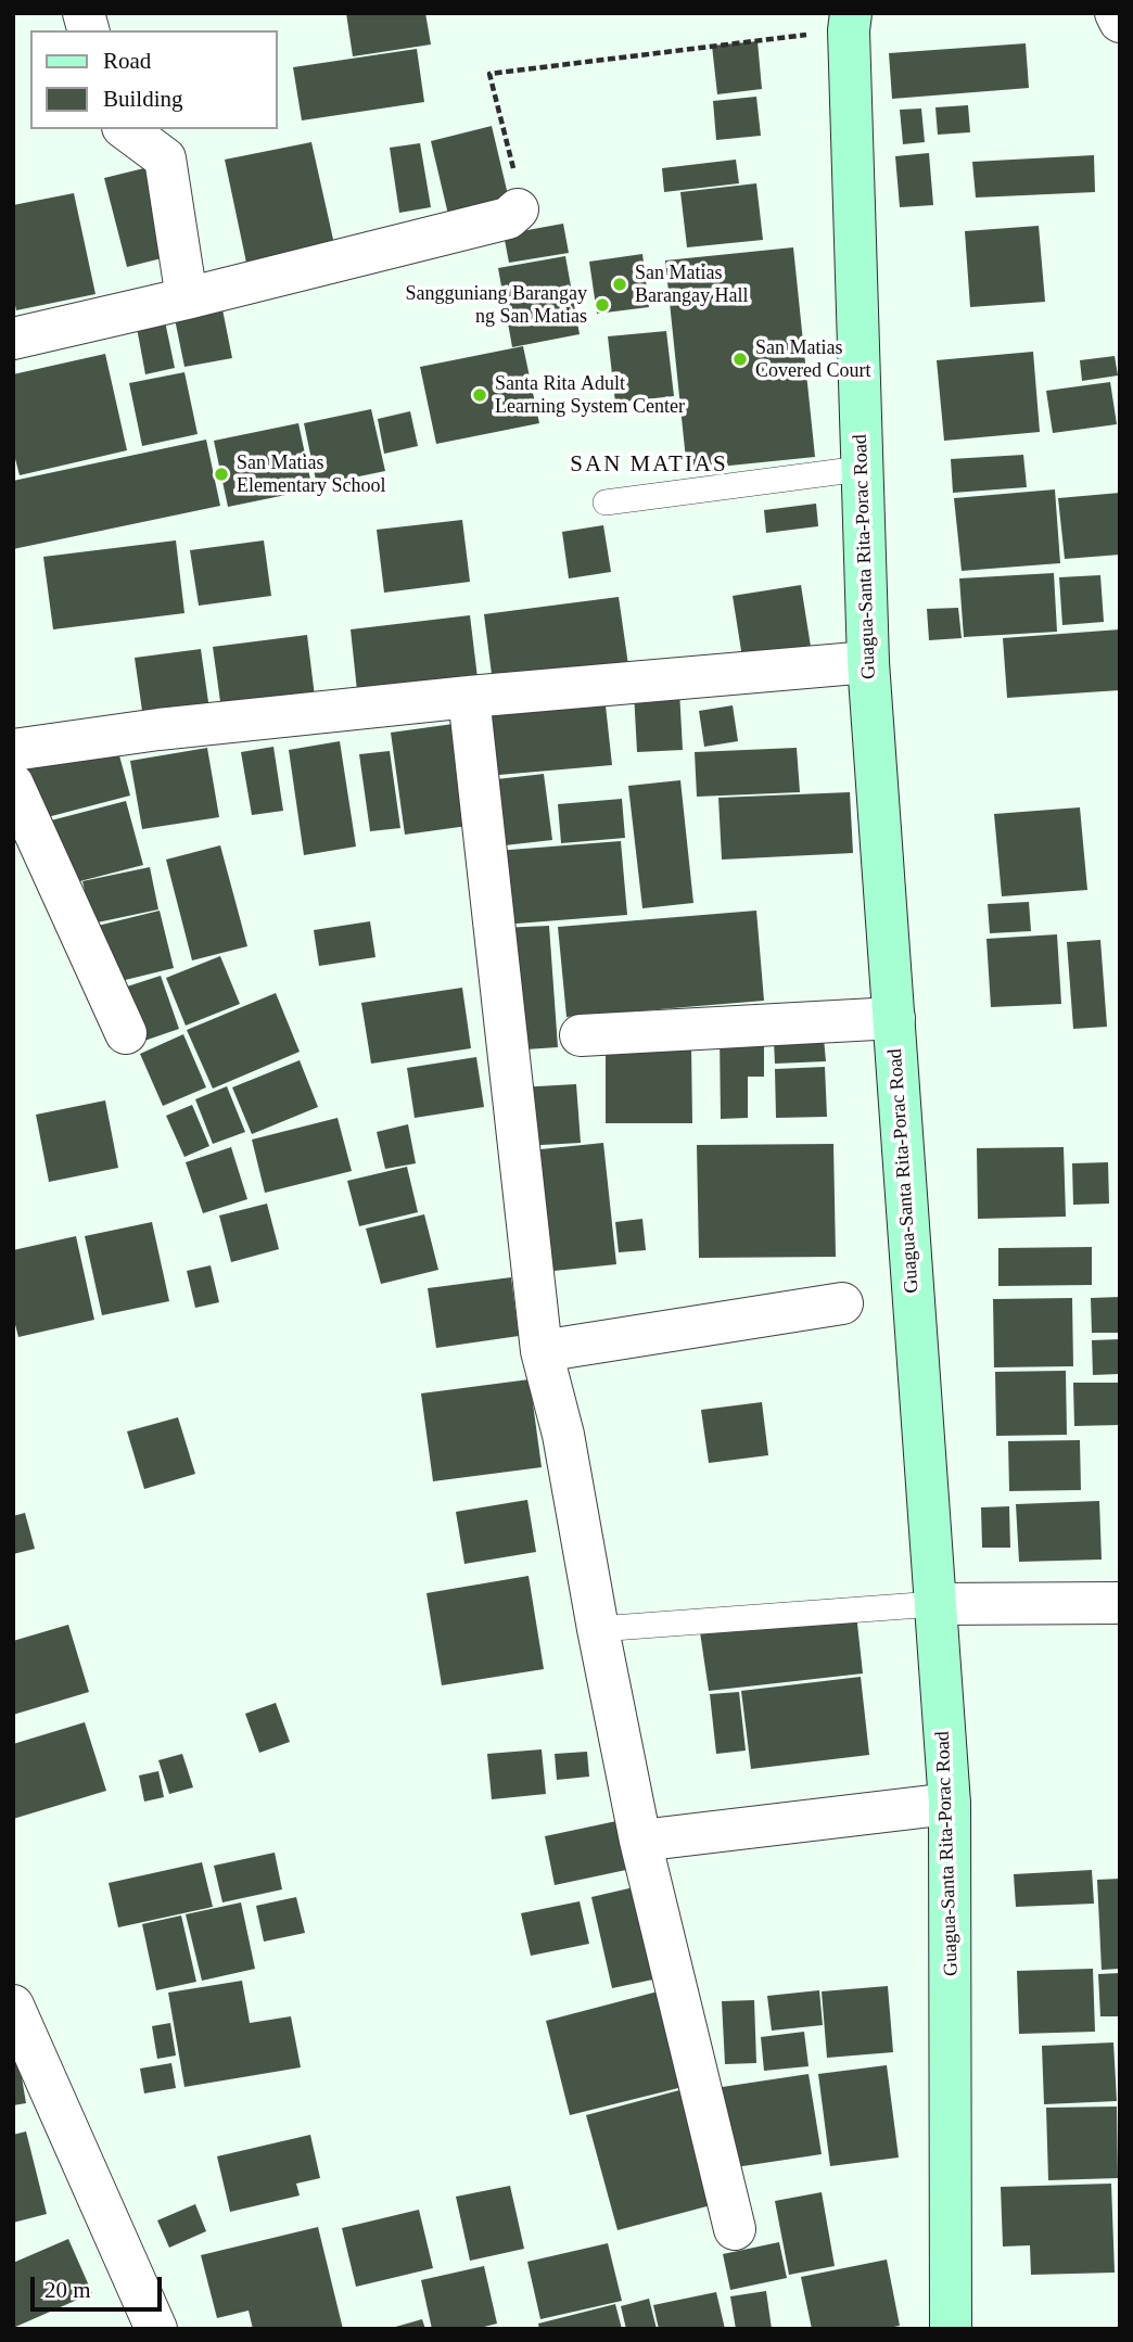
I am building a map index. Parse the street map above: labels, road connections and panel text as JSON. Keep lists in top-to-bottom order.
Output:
{
  "streets": {
    "main road": ["Guagua-Santa Rita-Porac Road"]
  },
  "districts": ["SAN MATIAS"],
  "places": [
    "San Matias Barangay Hall",
    "Sangguniang Barangay ng San Matias",
    "San Matias Covered Court",
    "Santa Rita Adult Learning System Center",
    "San Matias Elementary School"
  ],
  "legend": ["Road", "Building"],
  "scale_bar": "20 m"
}
